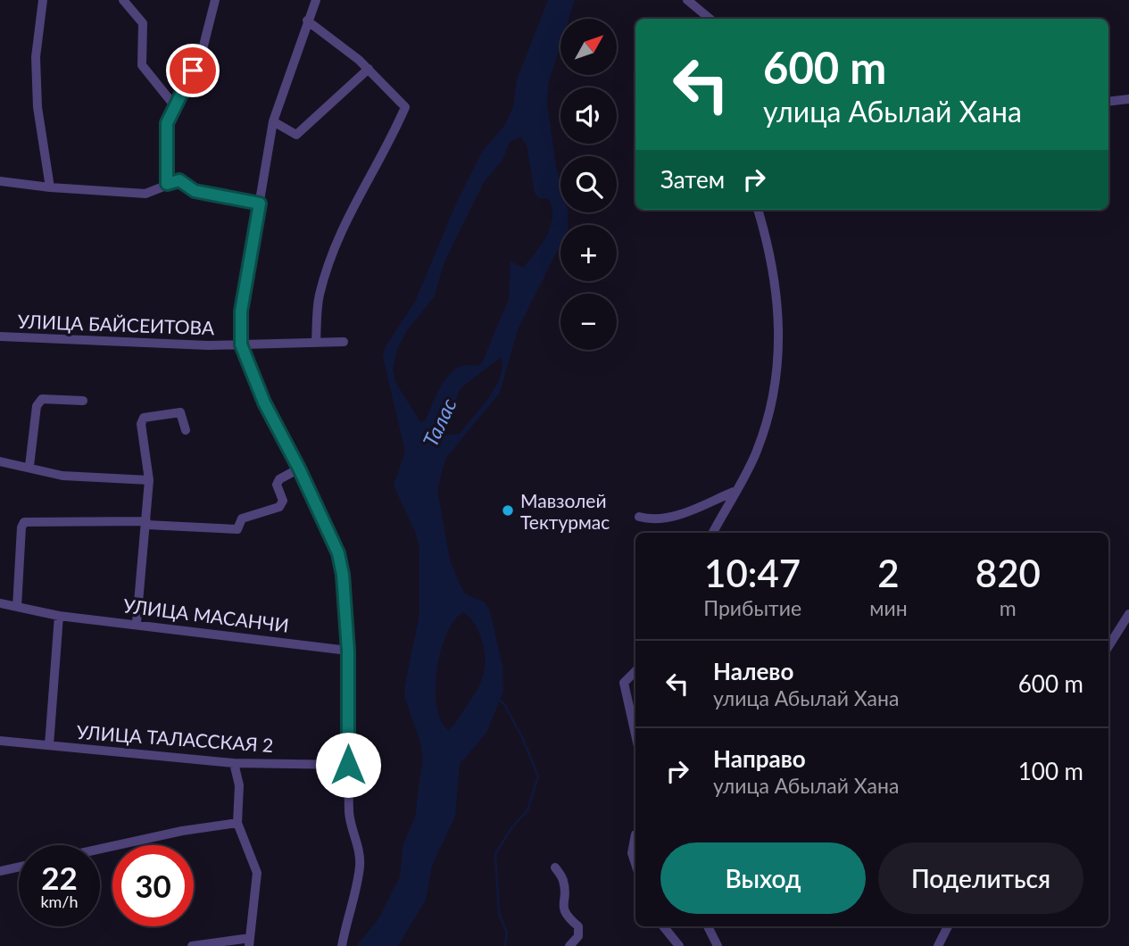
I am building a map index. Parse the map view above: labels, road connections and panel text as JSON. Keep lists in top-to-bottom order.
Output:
{
  "streets": {
    "street": ["УЛИЦА БАЙСЕИТОВА", "УЛИЦА МАСАНЧИ", "УЛИЦА ТАЛАССКАЯ 2"]
  },
  "water": ["Талас"],
  "places": ["Мавзолей Тектурмас"],
  "north": "top right",
  "page": {
    "map_buttons": ["+", "−"],
    "turn": ["600 m", "улица Абылай Хана"],
    "then": "Затем",
    "eta": [
      "10:47",
      "Прибытие",
      "2",
      "мин",
      "820",
      "m"
    ],
    "list": [
      {
        "name": "Налево",
        "note": "улица Абылай Хана",
        "value": "600 m"
      },
      {
        "name": "Направо",
        "note": "улица Абылай Хана",
        "value": "100 m"
      }
    ],
    "buttons": ["Выход", "Поделиться"],
    "speed": "22 km/h",
    "limit": "30"
  }
}
